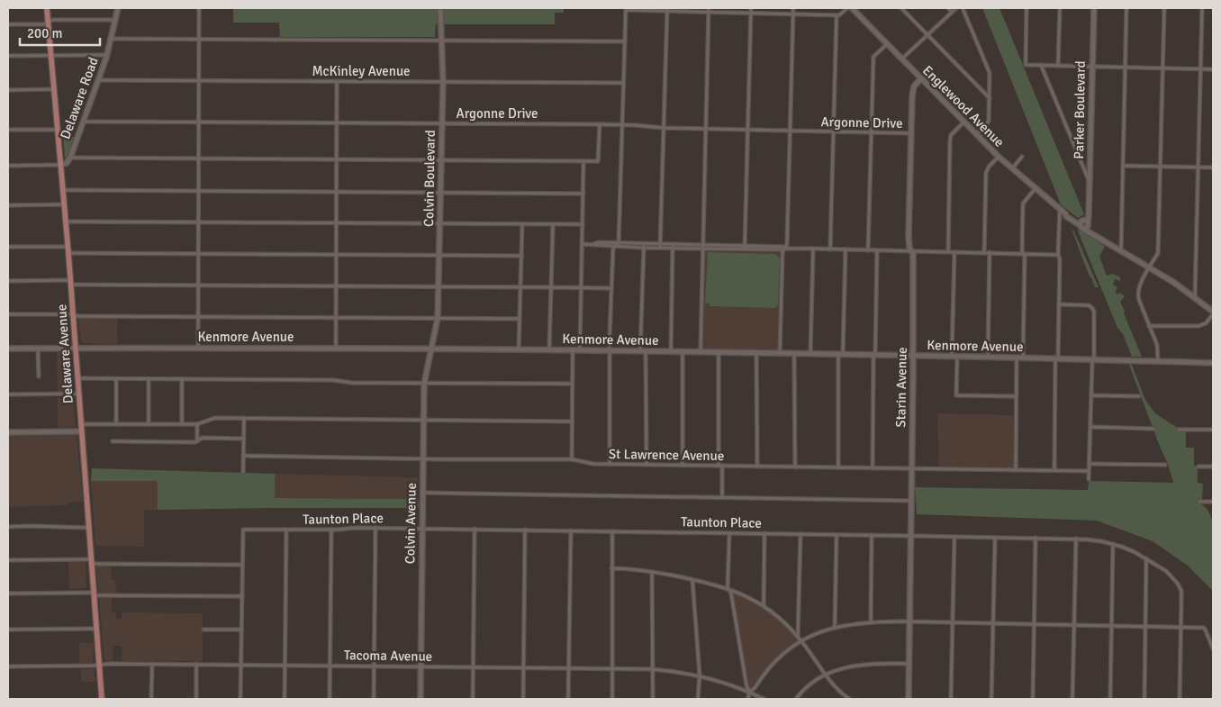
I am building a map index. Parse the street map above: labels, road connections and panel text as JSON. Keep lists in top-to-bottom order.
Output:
{
  "streets": {
    "main road": ["Delaware Avenue"],
    "street": [
      "McKinley Avenue",
      "Delaware Road",
      "Englewood Avenue",
      "Parker Boulevard",
      "Argonne Drive",
      "Colvin Boulevard",
      "Kenmore Avenue",
      "Starin Avenue",
      "St Lawrence Avenue",
      "Taunton Place",
      "Colvin Avenue",
      "Tacoma Avenue"
    ]
  },
  "crossings": [
    ["McKinley Avenue", "Delaware Road"],
    ["McKinley Avenue", "Colvin Boulevard"],
    ["Delaware Road", "Argonne Drive"],
    ["Delaware Road", "Delaware Avenue"],
    ["Englewood Avenue", "Parker Boulevard"],
    ["Englewood Avenue", "Starin Avenue"],
    ["Argonne Drive", "Colvin Boulevard"],
    ["Argonne Drive", "Starin Avenue"],
    ["Colvin Boulevard", "Kenmore Avenue"],
    ["Colvin Boulevard", "Colvin Avenue"],
    ["Kenmore Avenue", "Delaware Avenue"],
    ["Kenmore Avenue", "Starin Avenue"],
    ["Kenmore Avenue", "Colvin Avenue"],
    ["Delaware Avenue", "Tacoma Avenue"],
    ["Starin Avenue", "St Lawrence Avenue"],
    ["Starin Avenue", "Taunton Place"],
    ["St Lawrence Avenue", "Colvin Avenue"],
    ["Taunton Place", "Colvin Avenue"],
    ["Colvin Avenue", "Tacoma Avenue"]
  ],
  "scale_bar": "200 m"
}
